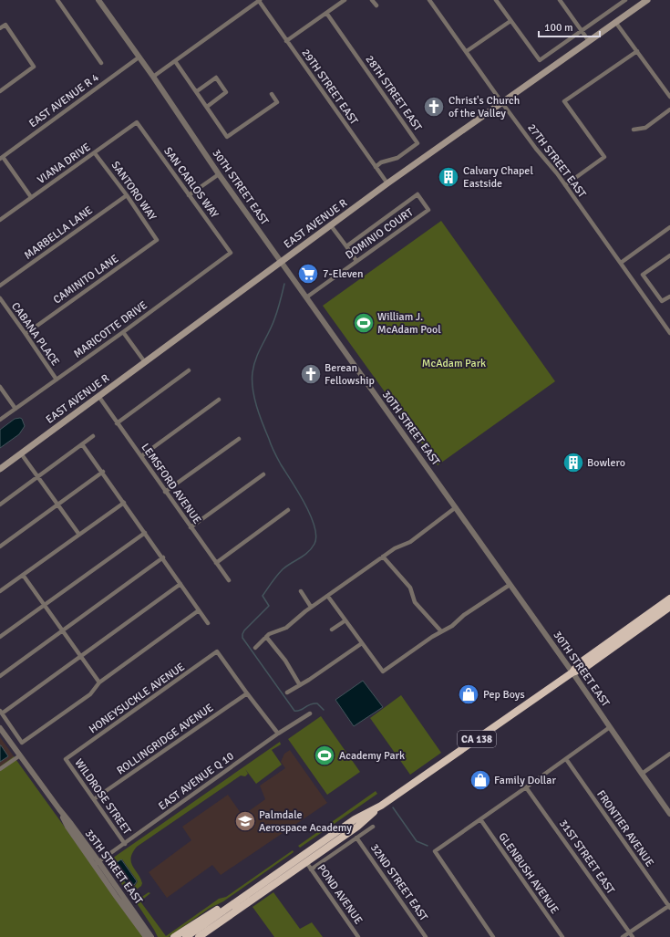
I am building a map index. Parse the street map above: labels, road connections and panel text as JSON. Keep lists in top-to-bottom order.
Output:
{
  "streets": {
    "highway": ["CA 138"],
    "main road": ["EAST AVENUE R"],
    "street": [
      "29TH STREET EAST",
      "28TH STREET EAST",
      "EAST AVENUE R 4",
      "27TH STREET EAST",
      "VIANA DRIVE",
      "SAN CARLOS WAY",
      "30TH STREET EAST",
      "SANTORO WAY",
      "MARBELLA LANE",
      "DOMINIO COURT",
      "CAMINITO LANE",
      "MARICOTTE DRIVE",
      "CABANA PLACE",
      "LEMSFORD AVENUE",
      "HONEYSUCKLE AVENUE",
      "ROLLINGRIDGE AVENUE",
      "EAST AVENUE Q 10",
      "WILDROSE STREET",
      "FRONTIER AVENUE",
      "31ST STREET EAST",
      "35TH STREET EAST",
      "GLENBUSH AVENUE",
      "32ND STREET EAST",
      "POND AVENUE"
    ]
  },
  "crossings": [
    ["29TH STREET EAST", "28TH STREET EAST"],
    ["29TH STREET EAST", "EAST AVENUE R"],
    ["EAST AVENUE R 4", "30TH STREET EAST"],
    ["27TH STREET EAST", "EAST AVENUE R"],
    ["VIANA DRIVE", "SAN CARLOS WAY"],
    ["VIANA DRIVE", "SANTORO WAY"],
    ["SAN CARLOS WAY", "MARICOTTE DRIVE"],
    ["30TH STREET EAST", "EAST AVENUE R"],
    ["30TH STREET EAST", "DOMINIO COURT"],
    ["30TH STREET EAST", "CA 138"],
    ["SANTORO WAY", "MARBELLA LANE"],
    ["SANTORO WAY", "CAMINITO LANE"],
    ["EAST AVENUE R", "LEMSFORD AVENUE"],
    ["CAMINITO LANE", "CABANA PLACE"],
    ["MARICOTTE DRIVE", "CABANA PLACE"],
    ["HONEYSUCKLE AVENUE", "ROLLINGRIDGE AVENUE"],
    ["HONEYSUCKLE AVENUE", "WILDROSE STREET"],
    ["ROLLINGRIDGE AVENUE", "WILDROSE STREET"],
    ["CA 138", "POND AVENUE"],
    ["EAST AVENUE Q 10", "WILDROSE STREET"],
    ["EAST AVENUE Q 10", "35TH STREET EAST"]
  ],
  "parks": ["McAdam Park"],
  "places": {
    "church": ["Christ's Church of the Valley", "Berean Fellowship"],
    "building": ["Calvary Chapel Eastside", "Bowlero"],
    "supermarket": ["7-Eleven"],
    "sports": ["William J. McAdam Pool", "Academy Park"],
    "shop": ["Pep Boys", "Family Dollar"],
    "school or university": ["Palmdale Aerospace Academy"]
  },
  "scale_bar": "100 m"
}
